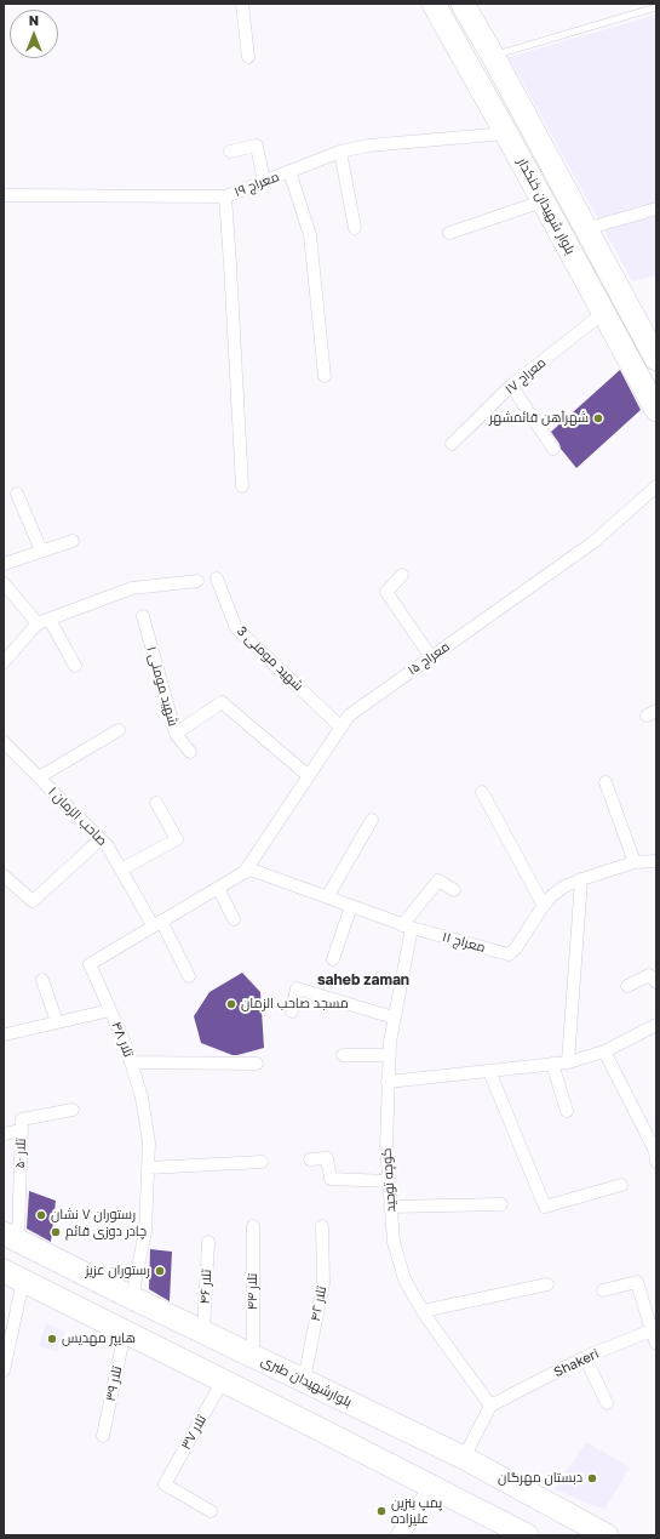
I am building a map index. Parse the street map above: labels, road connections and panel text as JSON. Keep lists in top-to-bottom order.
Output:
{
  "streets": {
    "highway": ["بلوار شهیدان خنکدار", "بلوارشهیدان طبری"],
    "street": [
      "معراج ۱۹",
      "معراج ۱۷",
      "شهید مومنی 3",
      "معراج ۱۵",
      "شهید مومنی ۱",
      "صاحب الزمان ۱",
      "معراج ۱۱",
      "تلار ۴۸",
      "تلار ۵۰",
      "کوچه توحید",
      "تلار ۴۶",
      "تلار ۴۴",
      "تلار ۴۲",
      "Shakeri",
      "تلار ۳۹",
      "تلار ۳۷"
    ]
  },
  "crossings": [
    ["معراج ۱۹", "بلوار شهیدان خنکدار"],
    ["بلوار شهیدان خنکدار", "معراج ۱۷"],
    ["شهید مومنی 3", "معراج ۱۵"],
    ["معراج ۱۵", "شهید مومنی ۱"],
    ["معراج ۱۵", "معراج ۱۱"],
    ["معراج ۱۵", "تلار ۴۸"],
    ["صاحب الزمان ۱", "تلار ۴۸"],
    ["معراج ۱۱", "تلار ۴۸"],
    ["معراج ۱۱", "کوچه توحید"],
    ["تلار ۴۸", "بلوارشهیدان طبری"],
    ["تلار ۵۰", "بلوارشهیدان طبری"],
    ["کوچه توحید", "Shakeri"],
    ["تلار ۴۶", "بلوارشهیدان طبری"],
    ["تلار ۴۴", "بلوارشهیدان طبری"],
    ["تلار ۴۲", "بلوارشهیدان طبری"]
  ],
  "districts": ["saheb zaman"],
  "places": [
    "شهرآهن قائمشهر",
    "مسجد صاحب الزمان",
    "رستوران ۷ نشان",
    "چادر دوزی قائم",
    "رستوران عزیز",
    "هایپر مهدیس",
    "دبستان مهرگان",
    "پمپ بنزین علیزاده"
  ],
  "north": "top"
}
